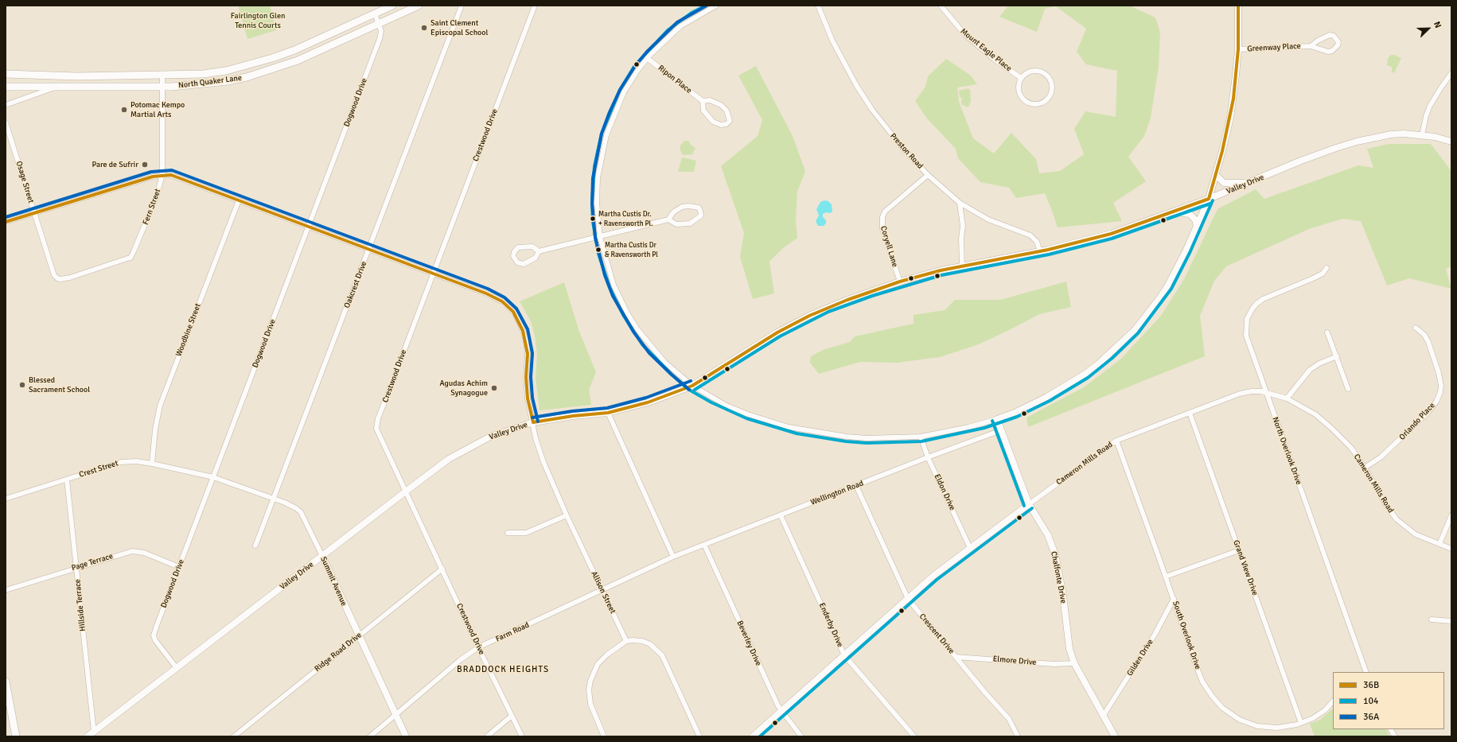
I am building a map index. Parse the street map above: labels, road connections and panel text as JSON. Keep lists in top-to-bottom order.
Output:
{
  "streets": {
    "main road": ["North Quaker Lane"],
    "street": [
      "Greenway Place",
      "Mount Eagle Place",
      "Ripon Place",
      "Dogwood Drive",
      "Crestwood Drive",
      "Preston Road",
      "Osage Street",
      "Valley Drive",
      "Fern Street",
      "Coryell Lane",
      "Oakcrest Drive",
      "Woodbine Street",
      "Orlando Place",
      "North Overlook Drive",
      "Cameron Mills Road",
      "Crest Street",
      "Eldon Drive",
      "Wellington Road",
      "Page Terrace",
      "Grand View Drive",
      "Chalfonte Drive",
      "Summit Avenue",
      "Allison Street",
      "Hillside Terrace",
      "Enderby Drive",
      "Farm Road",
      "Crescent Drive",
      "South Overlook Drive",
      "Beverley Drive",
      "Ridge Road Drive",
      "Gilden Drive",
      "Elmore Drive"
    ]
  },
  "crossings": [
    ["North Quaker Lane", "Dogwood Drive"],
    ["North Quaker Lane", "Fern Street"],
    ["Dogwood Drive", "Valley Drive"],
    ["Dogwood Drive", "Crest Street"],
    ["Dogwood Drive", "Page Terrace"],
    ["Dogwood Drive", "Summit Avenue"],
    ["Dogwood Drive", "Allison Street"],
    ["Crestwood Drive", "Valley Drive"],
    ["Crestwood Drive", "Allison Street"],
    ["Crestwood Drive", "Farm Road"],
    ["Crestwood Drive", "Ridge Road Drive"],
    ["Preston Road", "Valley Drive"],
    ["Preston Road", "Coryell Lane"],
    ["Osage Street", "Fern Street"],
    ["Valley Drive", "Coryell Lane"],
    ["Valley Drive", "Summit Avenue"],
    ["Valley Drive", "Allison Street"],
    ["Valley Drive", "Hillside Terrace"],
    ["Fern Street", "Allison Street"],
    ["Oakcrest Drive", "Summit Avenue"],
    ["Oakcrest Drive", "Allison Street"],
    ["Woodbine Street", "Crest Street"],
    ["Woodbine Street", "Allison Street"],
    ["Orlando Place", "Cameron Mills Road"],
    ["North Overlook Drive", "Cameron Mills Road"],
    ["Cameron Mills Road", "Eldon Drive"],
    ["Cameron Mills Road", "Grand View Drive"],
    ["Cameron Mills Road", "Chalfonte Drive"],
    ["Cameron Mills Road", "Enderby Drive"],
    ["Cameron Mills Road", "Crescent Drive"],
    ["Cameron Mills Road", "South Overlook Drive"],
    ["Cameron Mills Road", "Beverley Drive"],
    ["Crest Street", "Summit Avenue"],
    ["Crest Street", "Hillside Terrace"],
    ["Eldon Drive", "Wellington Road"],
    ["Wellington Road", "Chalfonte Drive"],
    ["Wellington Road", "Enderby Drive"],
    ["Wellington Road", "Farm Road"],
    ["Wellington Road", "Crescent Drive"],
    ["Wellington Road", "Beverley Drive"],
    ["Page Terrace", "Hillside Terrace"],
    ["Grand View Drive", "South Overlook Drive"],
    ["Chalfonte Drive", "Gilden Drive"],
    ["Chalfonte Drive", "Elmore Drive"],
    ["Summit Avenue", "Farm Road"],
    ["Summit Avenue", "Ridge Road Drive"],
    ["Allison Street", "Farm Road"],
    ["Crescent Drive", "Elmore Drive"],
    ["South Overlook Drive", "Gilden Drive"]
  ],
  "districts": ["BRADDOCK HEIGHTS"],
  "parks": ["Fairlington Glen Tennis Courts"],
  "places": [
    "Saint Clement Episcopal School",
    "Potomac Kempo Martial Arts",
    "Pare de Sufrir",
    "Martha Custis Dr. + Ravensworth Pl.",
    "Martha Custis Dr & Ravensworth Pl",
    "Blessed Sacrament School",
    "Agudas Achim Synagogue"
  ],
  "lines": ["transit line 36B", "transit line 104", "transit line 36A"],
  "legend": ["36B", "104", "36A"],
  "north": "top right"
}
